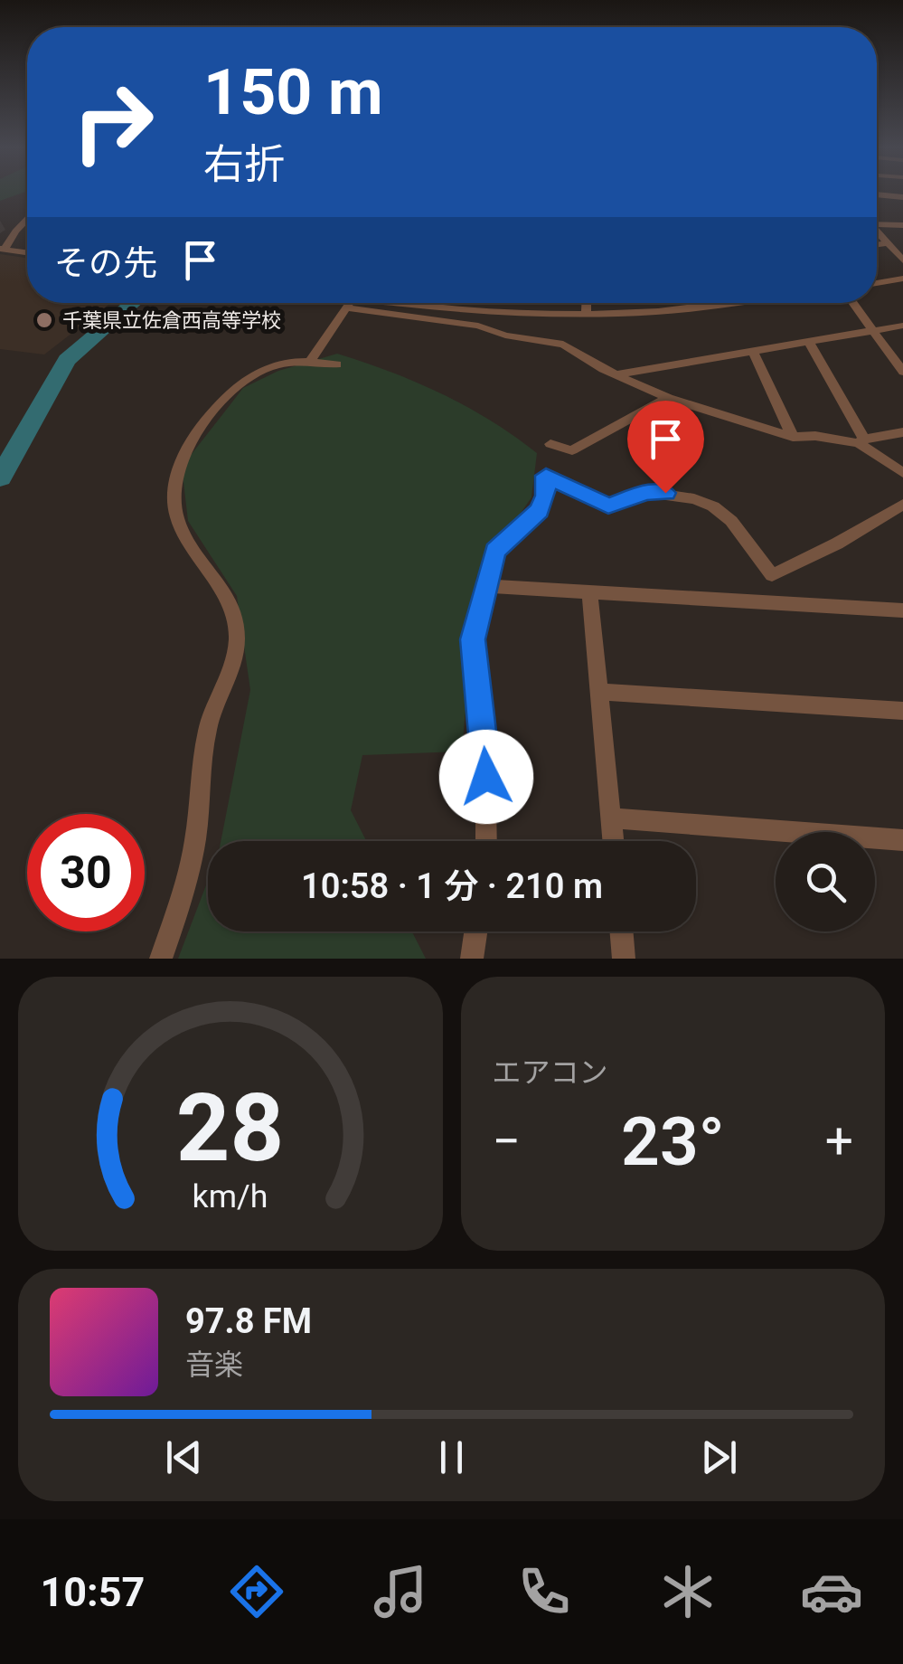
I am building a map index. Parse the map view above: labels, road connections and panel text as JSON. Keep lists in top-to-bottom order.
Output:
{
  "places": ["千葉県立佐倉西高等学校"],
  "page": {
    "turn": ["150 m", "右折"],
    "then": "その先",
    "limit": "30",
    "trip": "10:58 · 1 分 · 210 m",
    "tile": "エアコン",
    "heat": ["−", "23°", "+"],
    "song": ["97.8 FM", "音楽"],
    "tabs": "10:57",
    "gauge": ["28", "km/h"]
  }
}
